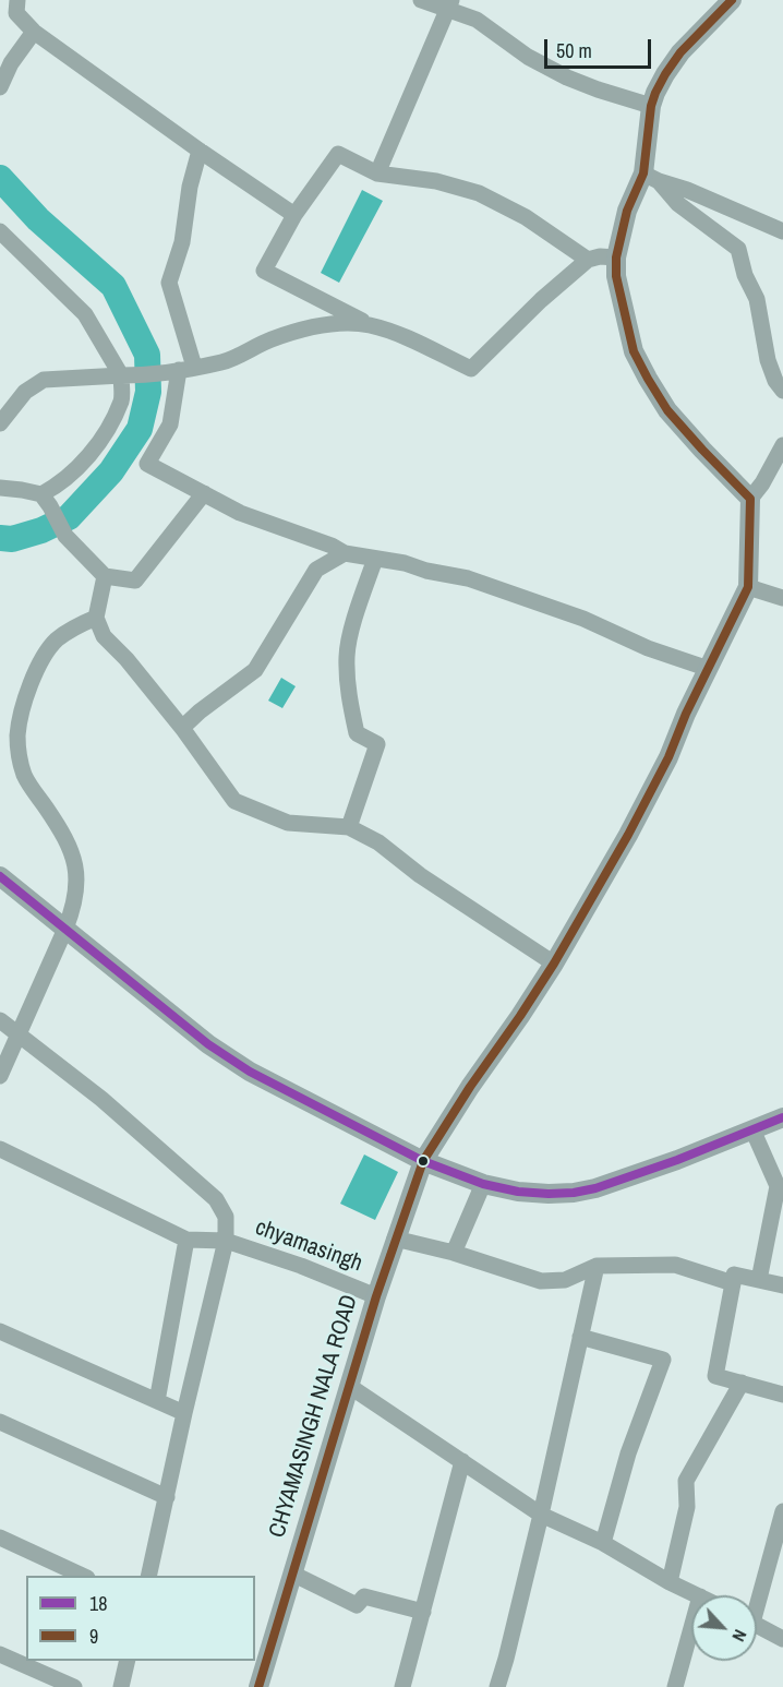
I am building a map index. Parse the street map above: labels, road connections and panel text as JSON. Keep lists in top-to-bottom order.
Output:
{
  "streets": {
    "main road": ["CHYAMASINGH NALA ROAD"],
    "street": ["chyamasingh"]
  },
  "crossings": [
    ["chyamasingh", "CHYAMASINGH NALA ROAD"]
  ],
  "lines": ["transit line 9", "transit line 18"],
  "legend": ["18", "9"],
  "scale_bar": "50 m",
  "north": "bottom right"
}
